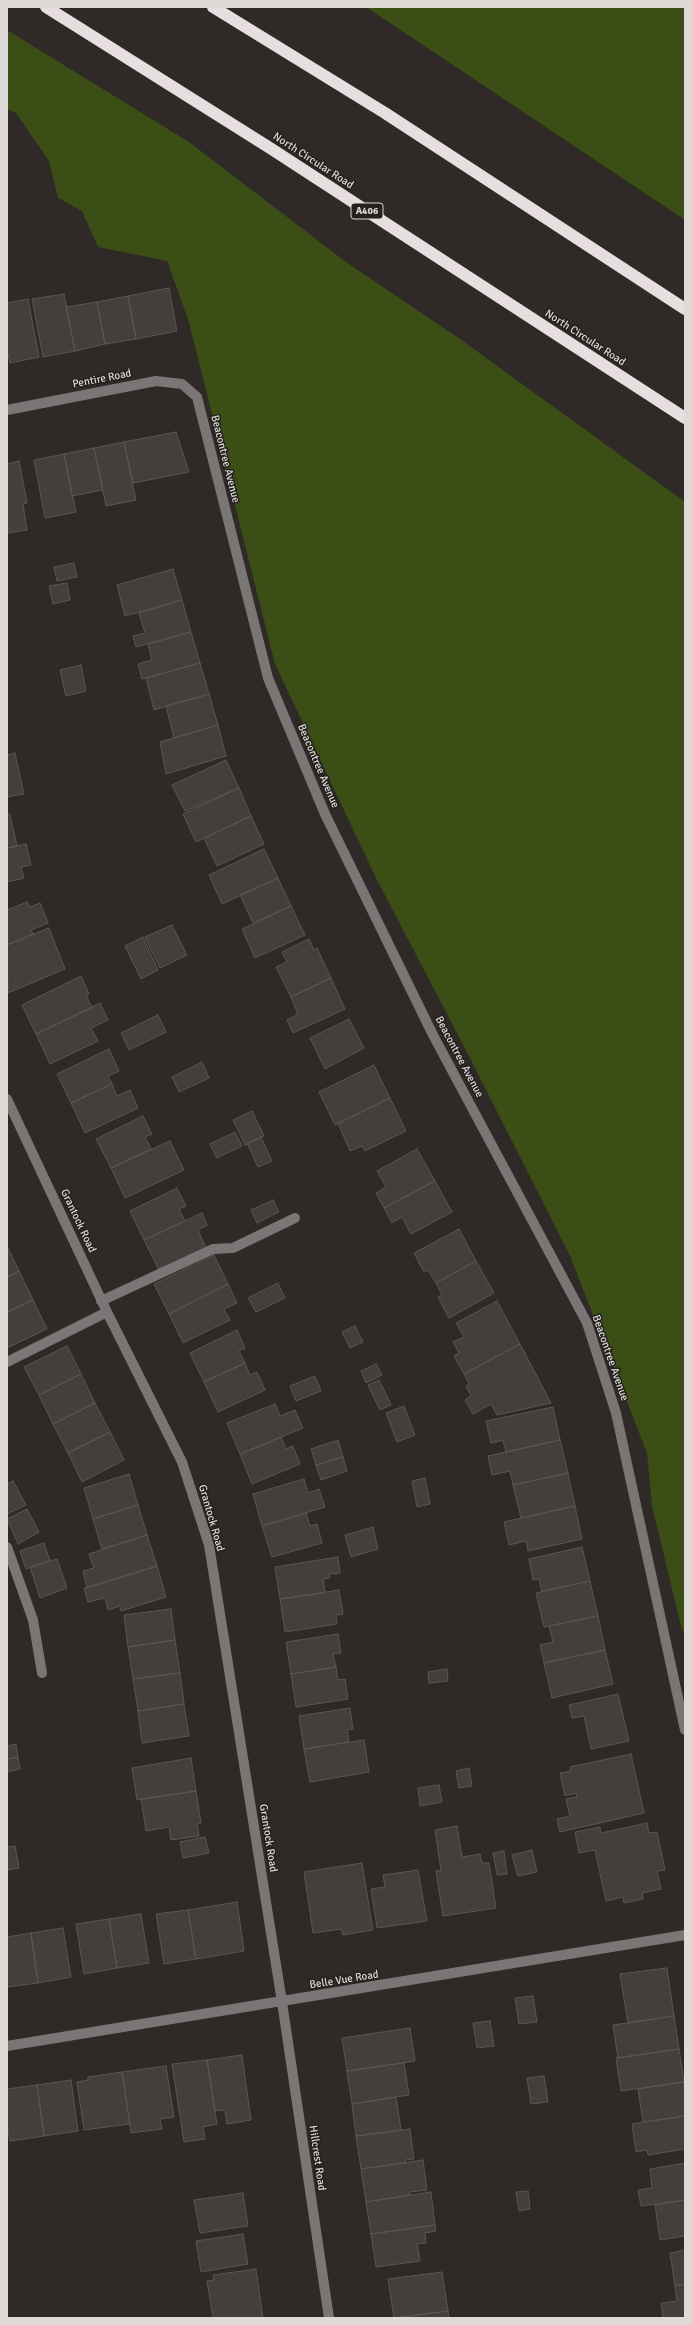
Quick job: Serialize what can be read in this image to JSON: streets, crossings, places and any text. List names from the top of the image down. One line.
{"streets":{"highway":["North Circular Road","A406"],"street":["Pentire Road","Beacontree Avenue","Grantock Road","Belle Vue Road","Hillcrest Road"]},"crossings":[["Pentire Road","Beacontree Avenue"],["Grantock Road","Belle Vue Road"],["Grantock Road","Hillcrest Road"],["Belle Vue Road","Hillcrest Road"]]}
